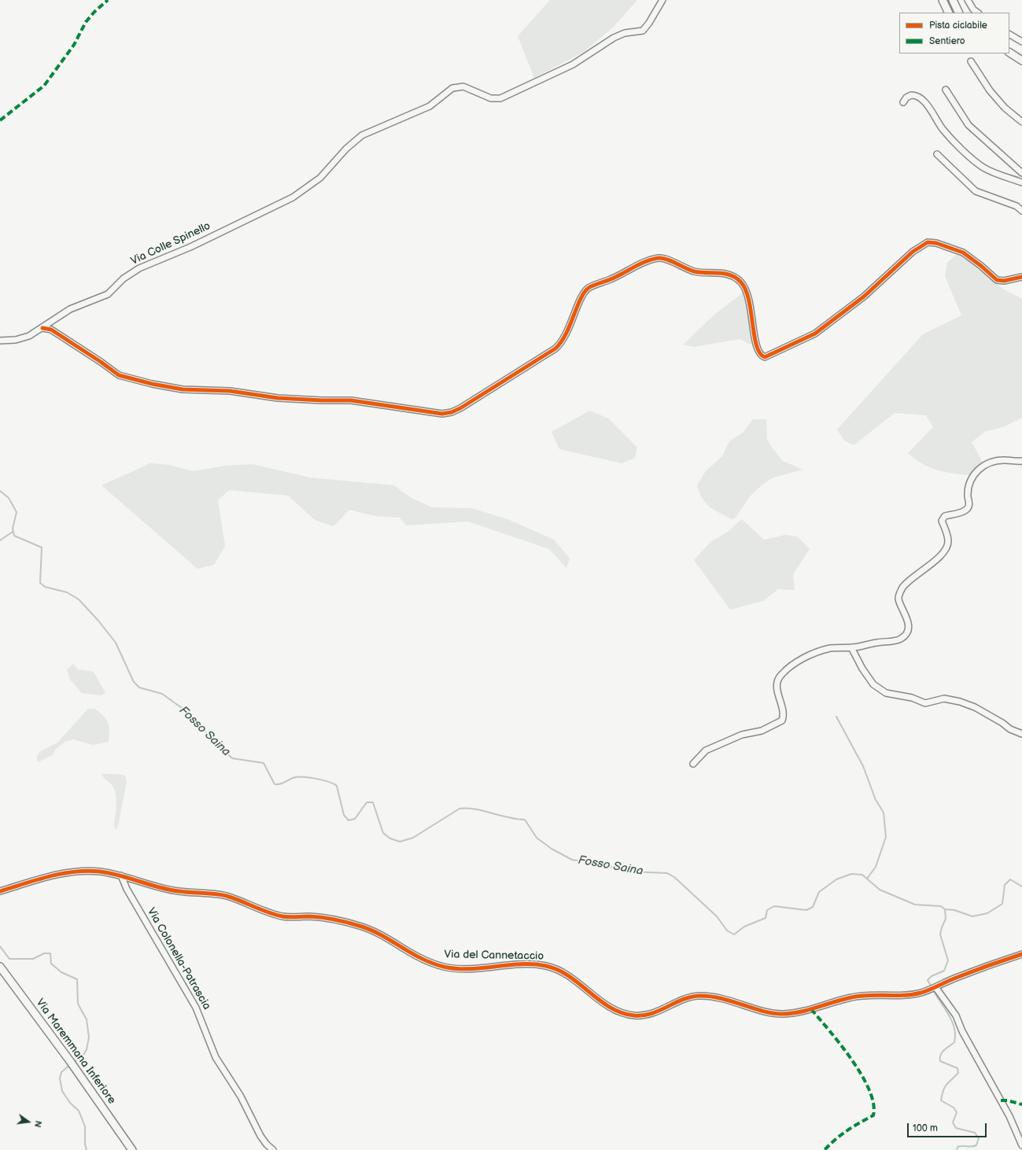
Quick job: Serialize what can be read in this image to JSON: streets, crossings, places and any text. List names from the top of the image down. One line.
{"streets":{"main road":["Via Maremmana Inferiore"],"street":["Via Colle Spinello","Via del Cannetaccio","Via Colonella-Patrascia"]},"crossings":[["Via del Cannetaccio","Via Colonella-Patrascia"]],"water":["Fosso Saina"],"legend":["Pista ciclabile","Sentiero"],"scale_bar":"100 m","north":"right"}
